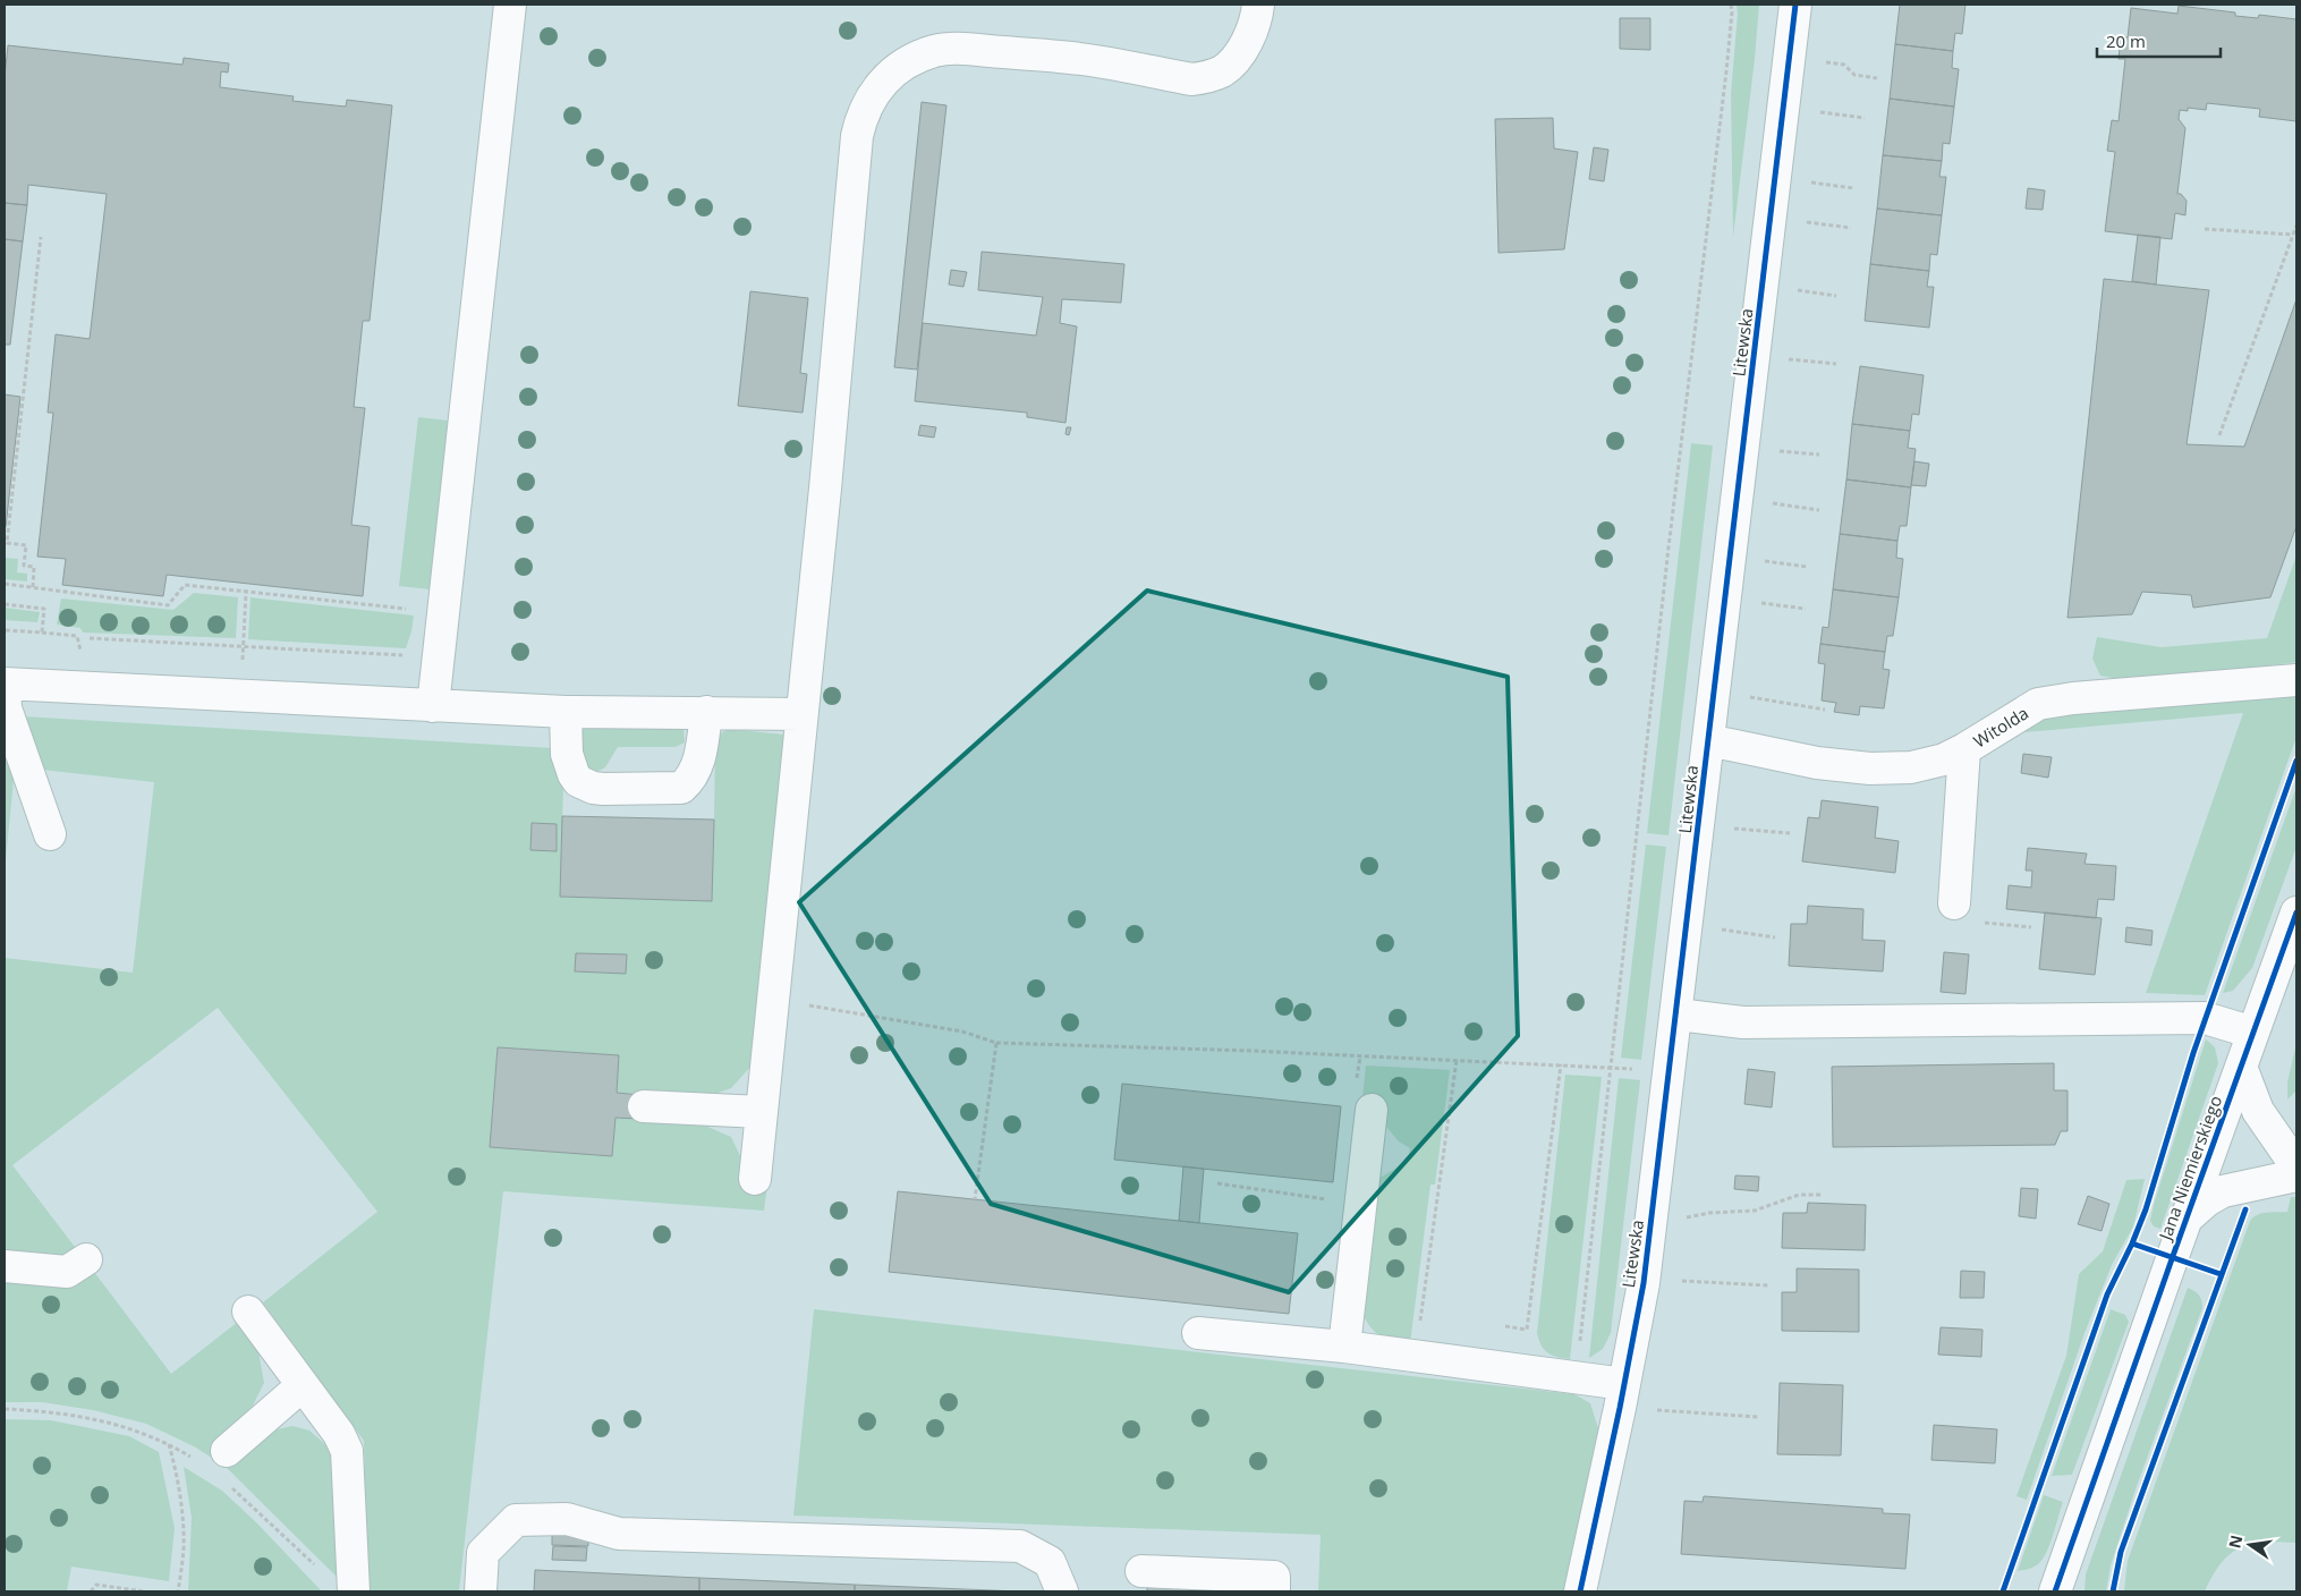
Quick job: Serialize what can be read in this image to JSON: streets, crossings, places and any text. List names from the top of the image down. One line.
{"streets":{"street":["Litewska","Witolda","Jana Niemierskiego"]},"crossings":[["Litewska","Witolda"]],"scale_bar":"20 m","north":"left"}
